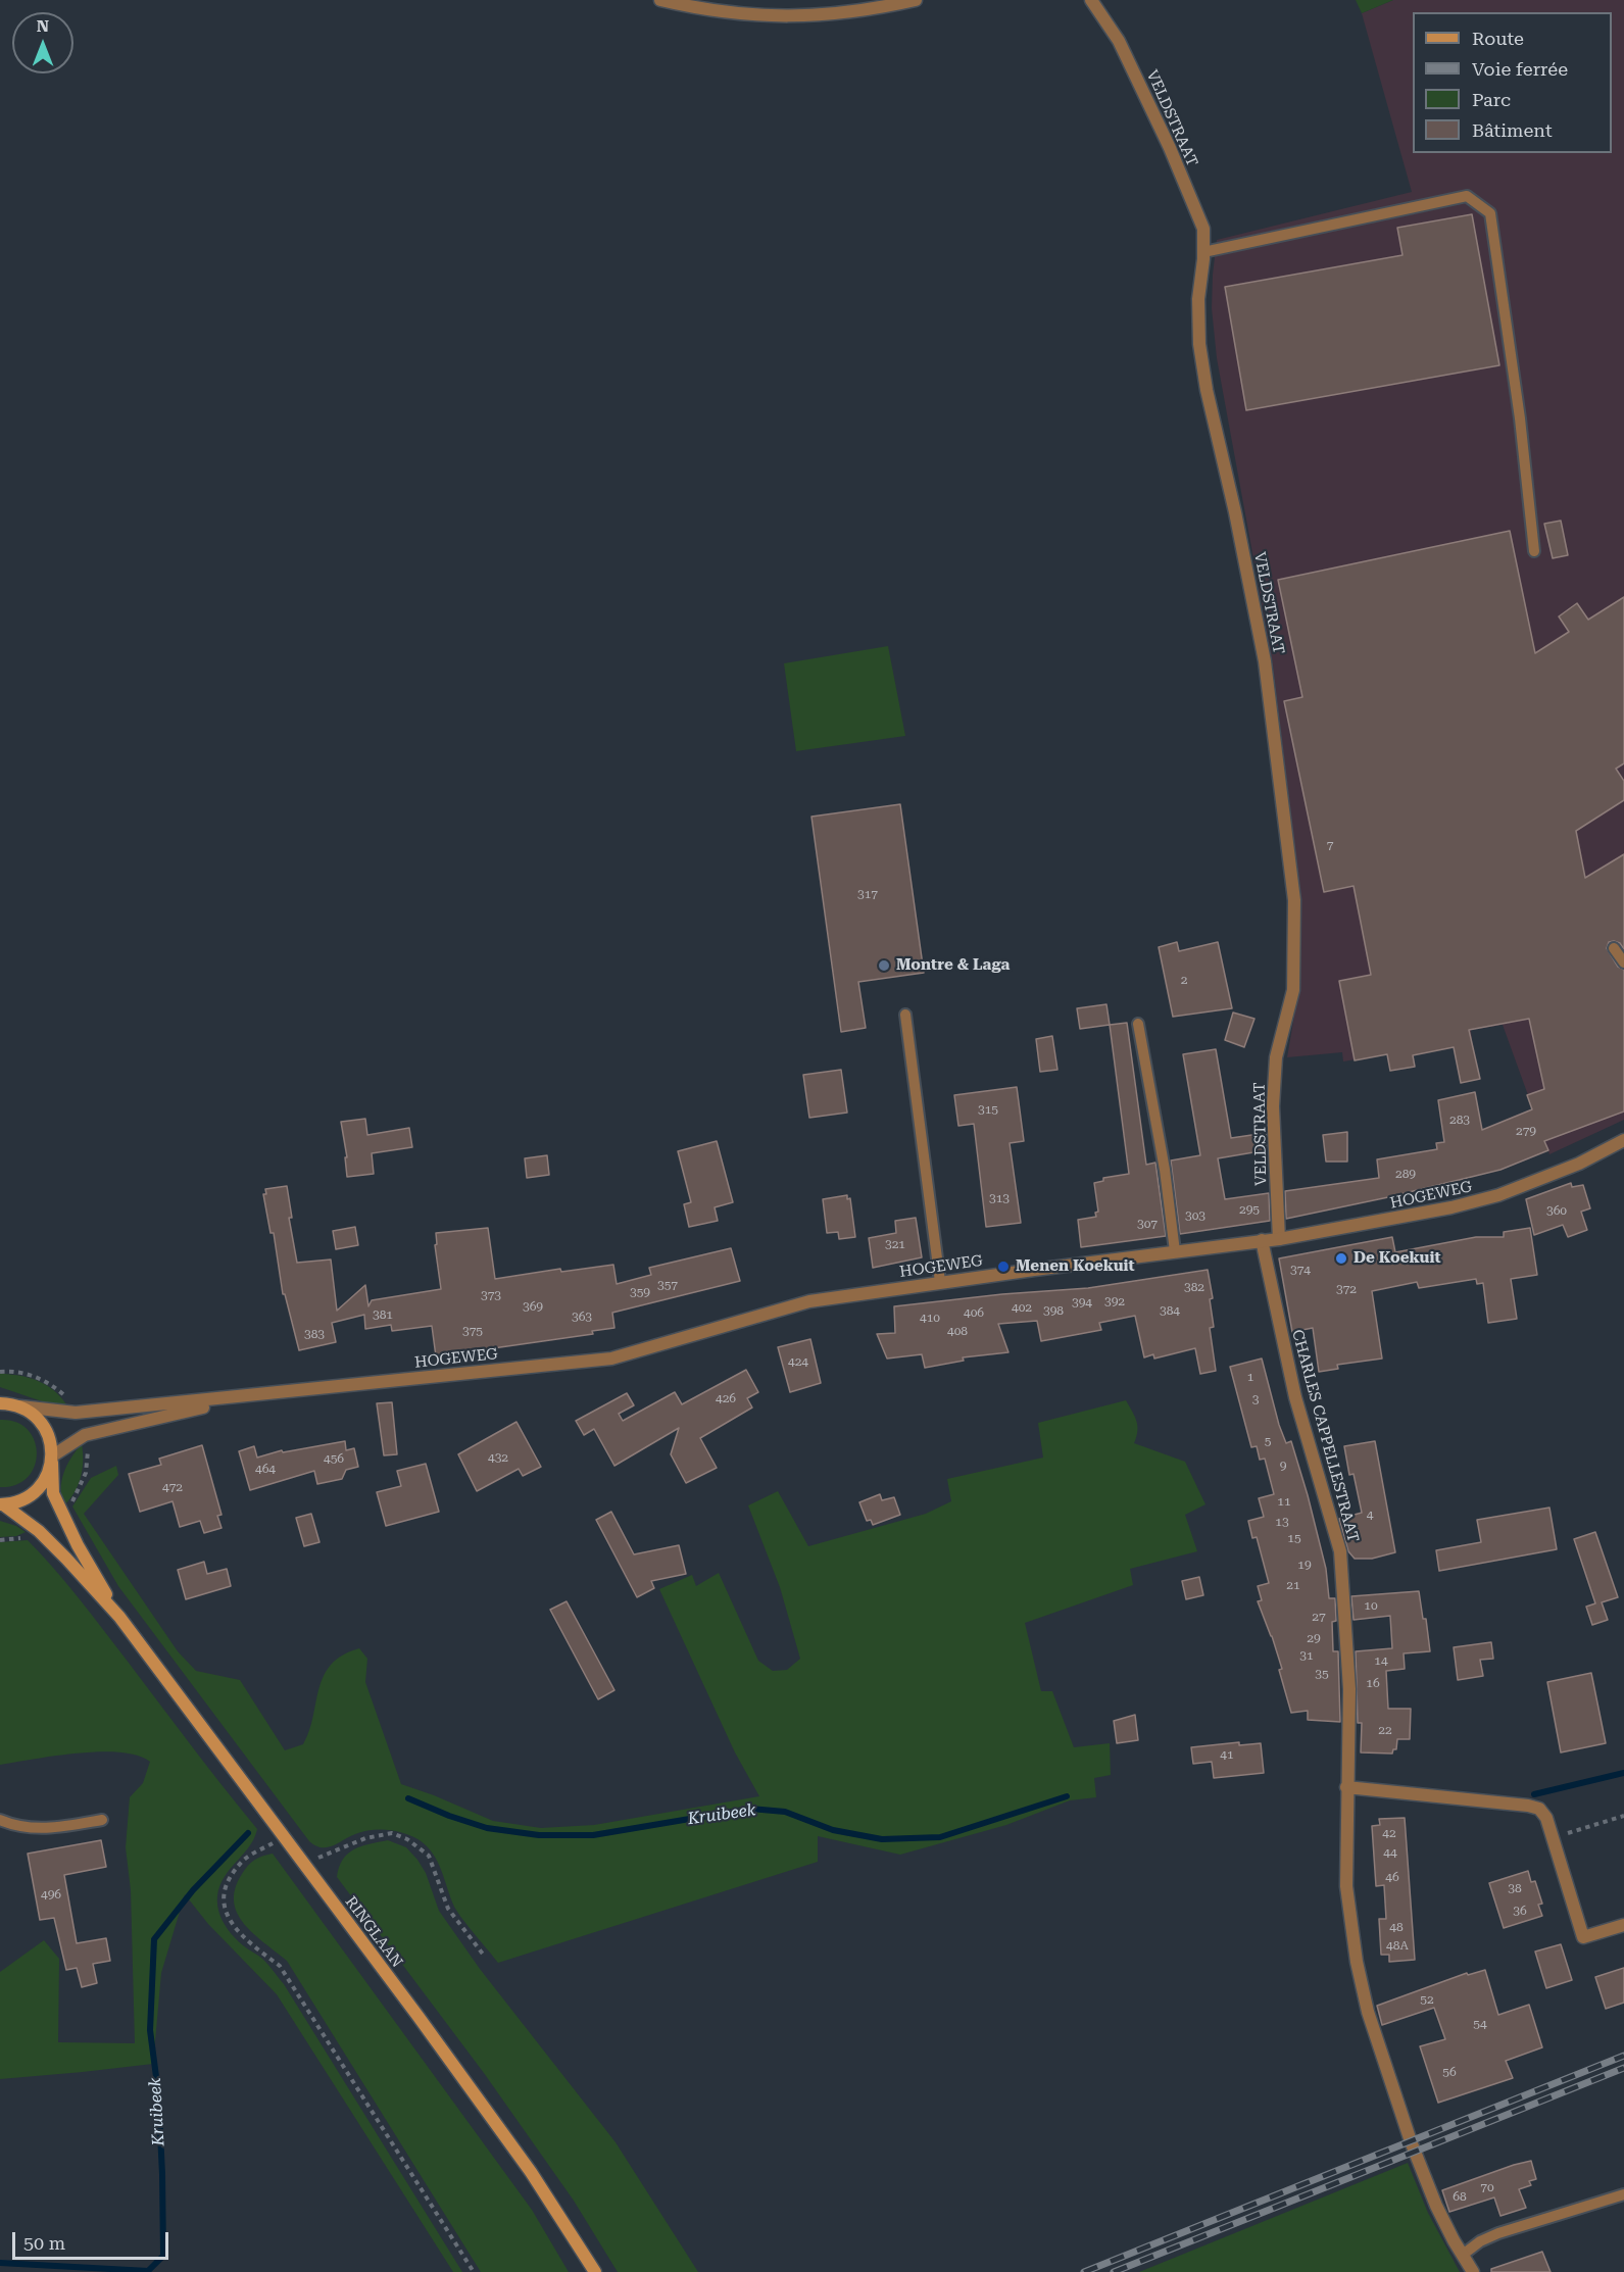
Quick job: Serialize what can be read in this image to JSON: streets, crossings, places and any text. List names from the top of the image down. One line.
{"streets":{"main road":["RINGLAAN"],"street":["VELDSTRAAT","HOGEWEG","CHARLES CAPPELLESTRAAT"]},"crossings":[["VELDSTRAAT","HOGEWEG"],["HOGEWEG","CHARLES CAPPELLESTRAAT"],["HOGEWEG","RINGLAAN"]],"water":["Kruibeek"],"places":["Montre & Laga","De Koekuit","Menen Koekuit"],"house_numbers":["7","317","2","315","283","279","289","313","295","360","303","307","321","374","357","382","372","359","373","392","394","369","402","398","384","406","381","363","410","375","408","383","424","1","426","3","5","432","456","9","464","472","11","4","13","15","19","21","10","27","29","31","14","35","16","22","41","42","44","46","38","496","36","48","48A","52","54","56","70","68"],"legend":["Route","Voie ferrée","Parc","Bâtiment"],"scale_bar":"50 m","north":"top"}
